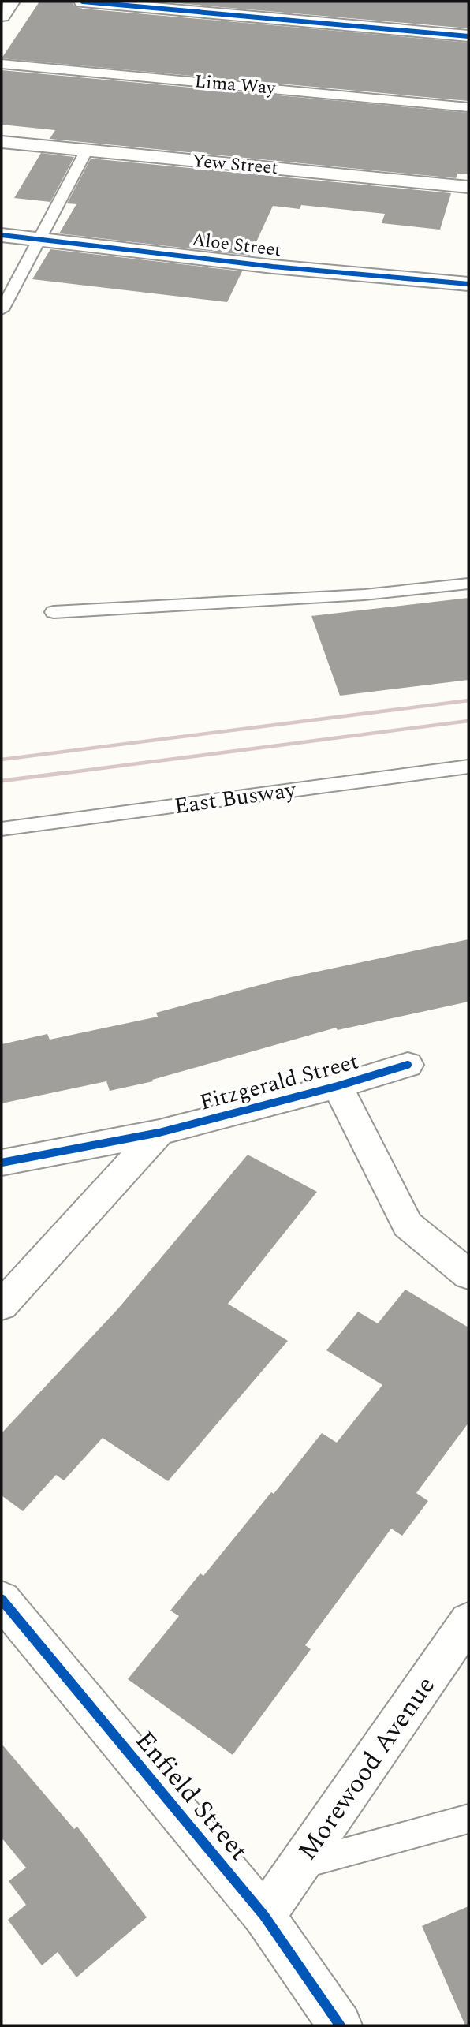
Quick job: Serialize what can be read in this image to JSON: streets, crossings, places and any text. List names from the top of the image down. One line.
{"streets":{"street":["Yew Street","Aloe Street","Fitzgerald Street","Morewood Avenue","Enfield Street"],"lane":["Lima Way","East Busway"]},"crossings":[["Morewood Avenue","Enfield Street"]]}
